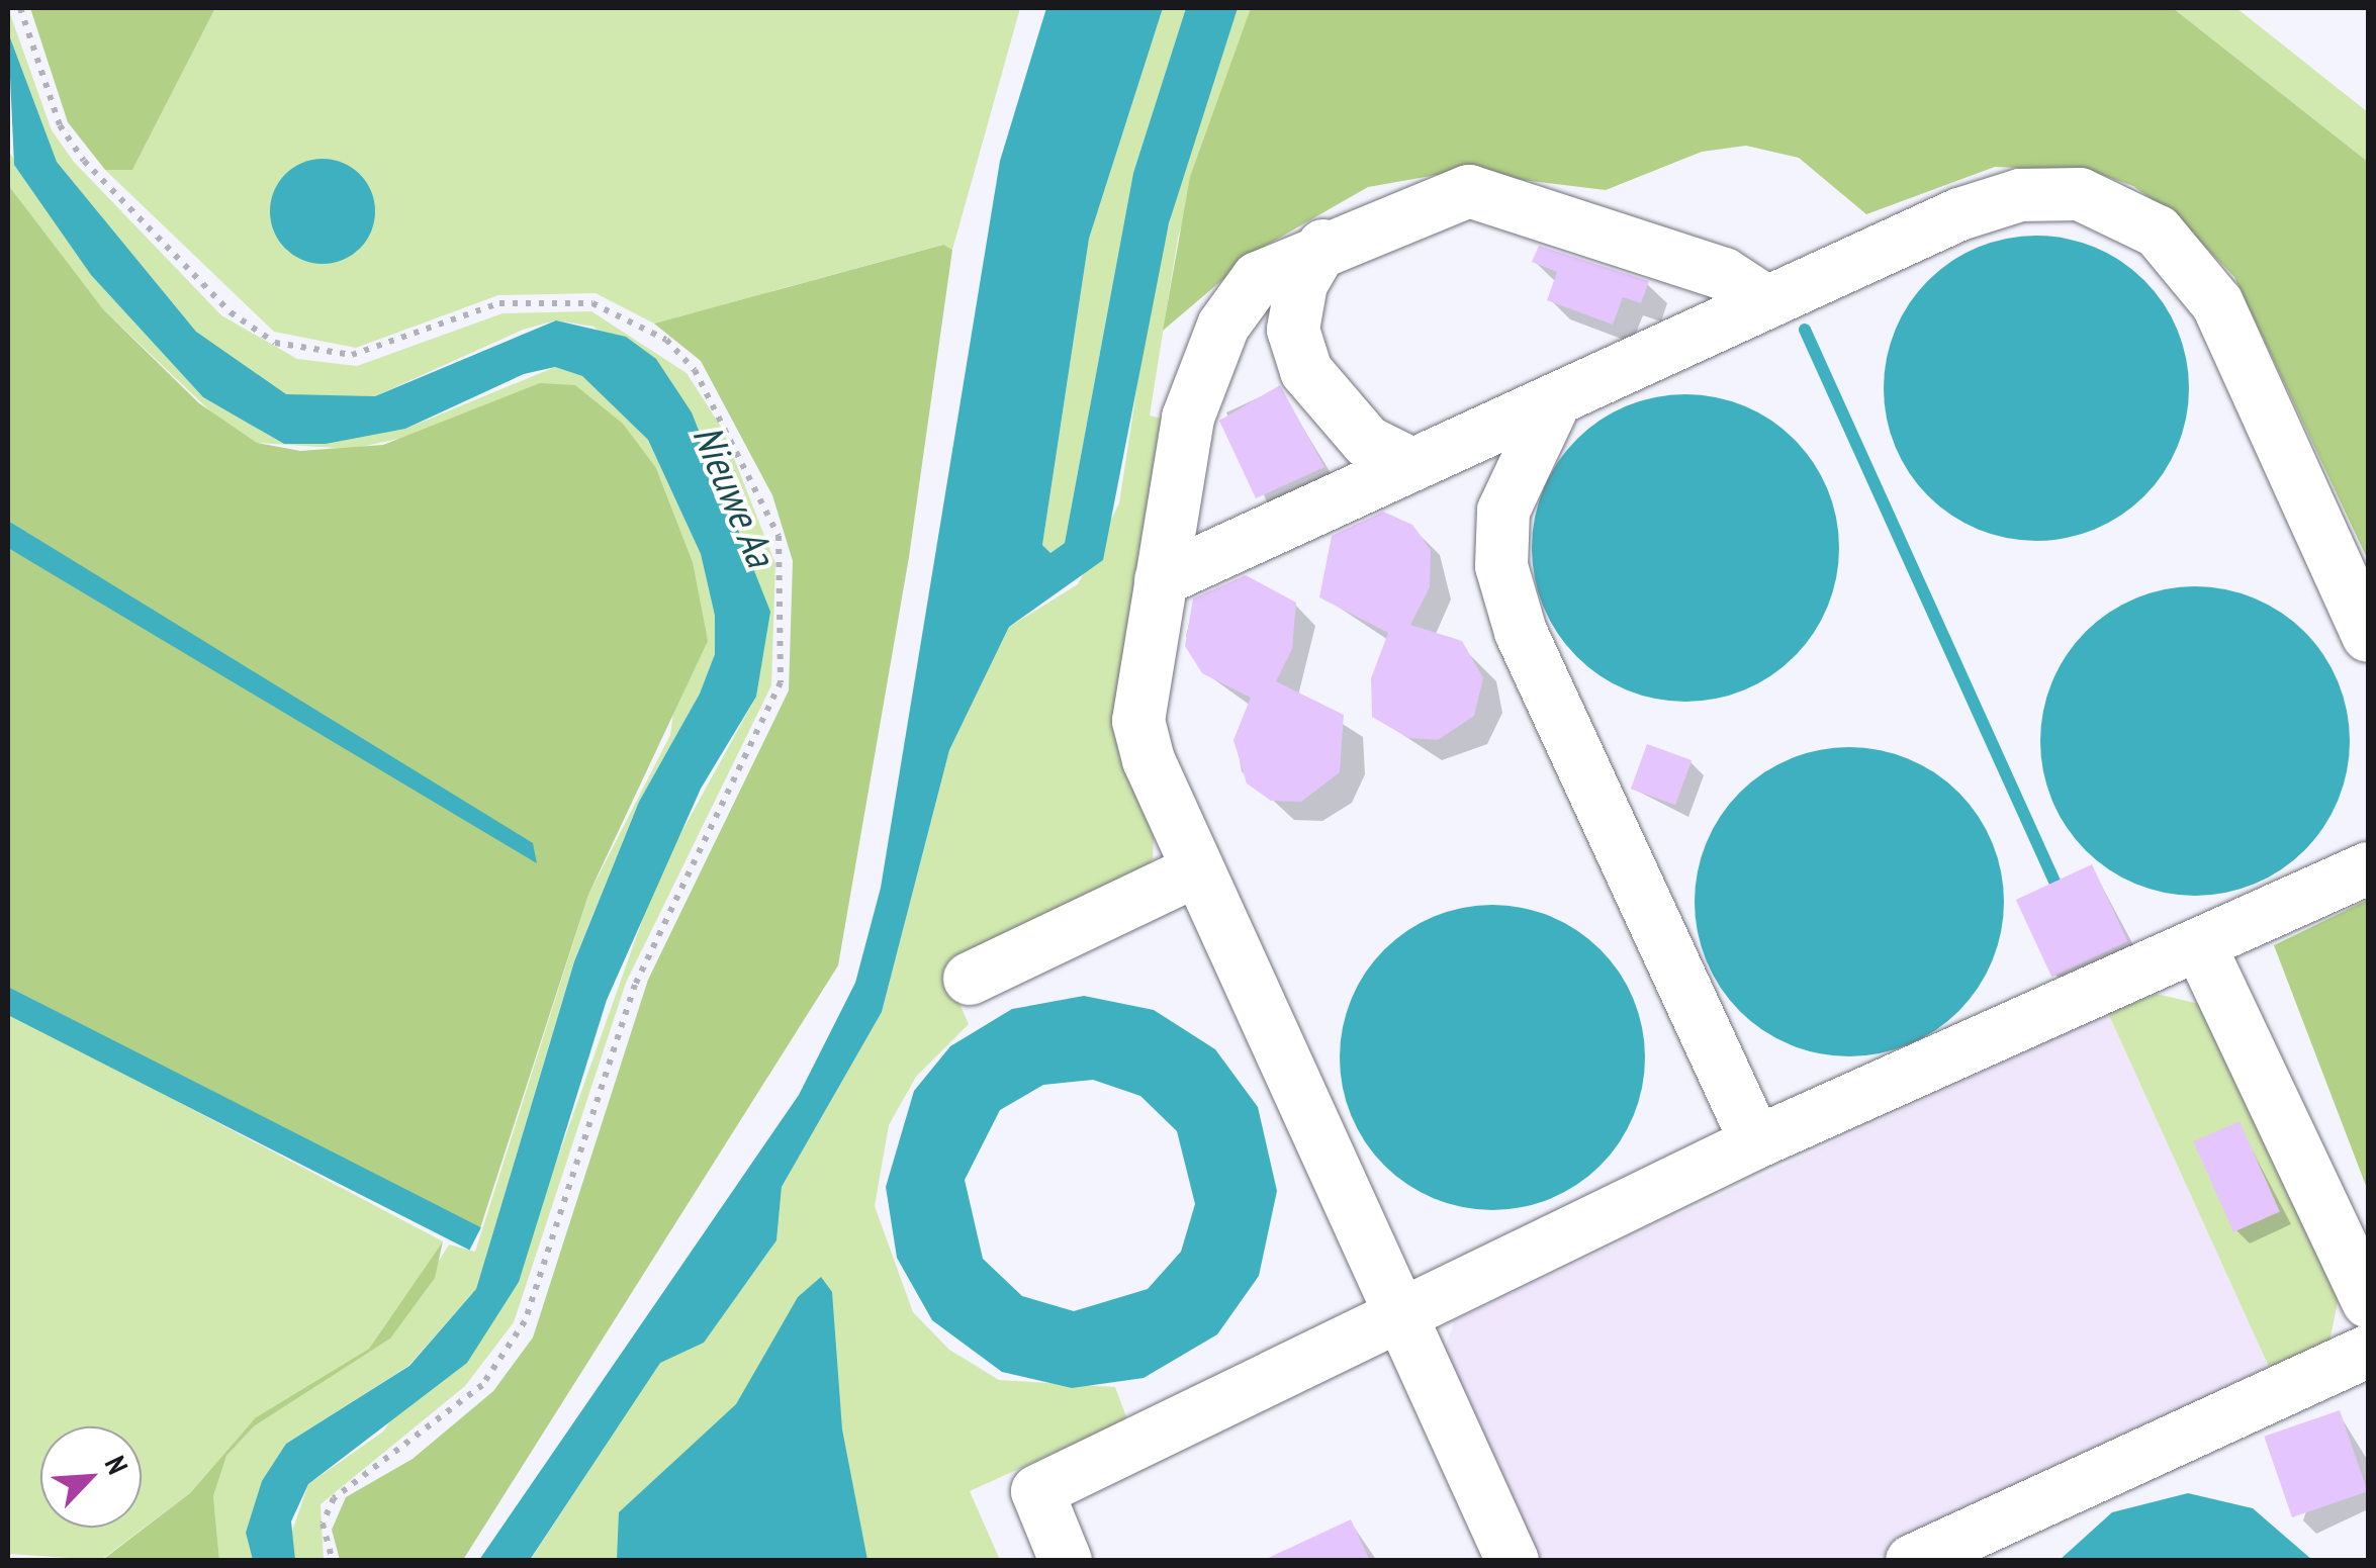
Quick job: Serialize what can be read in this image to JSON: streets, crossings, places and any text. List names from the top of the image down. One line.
{"water":["Nieuwe Aa"],"north":"top right"}
